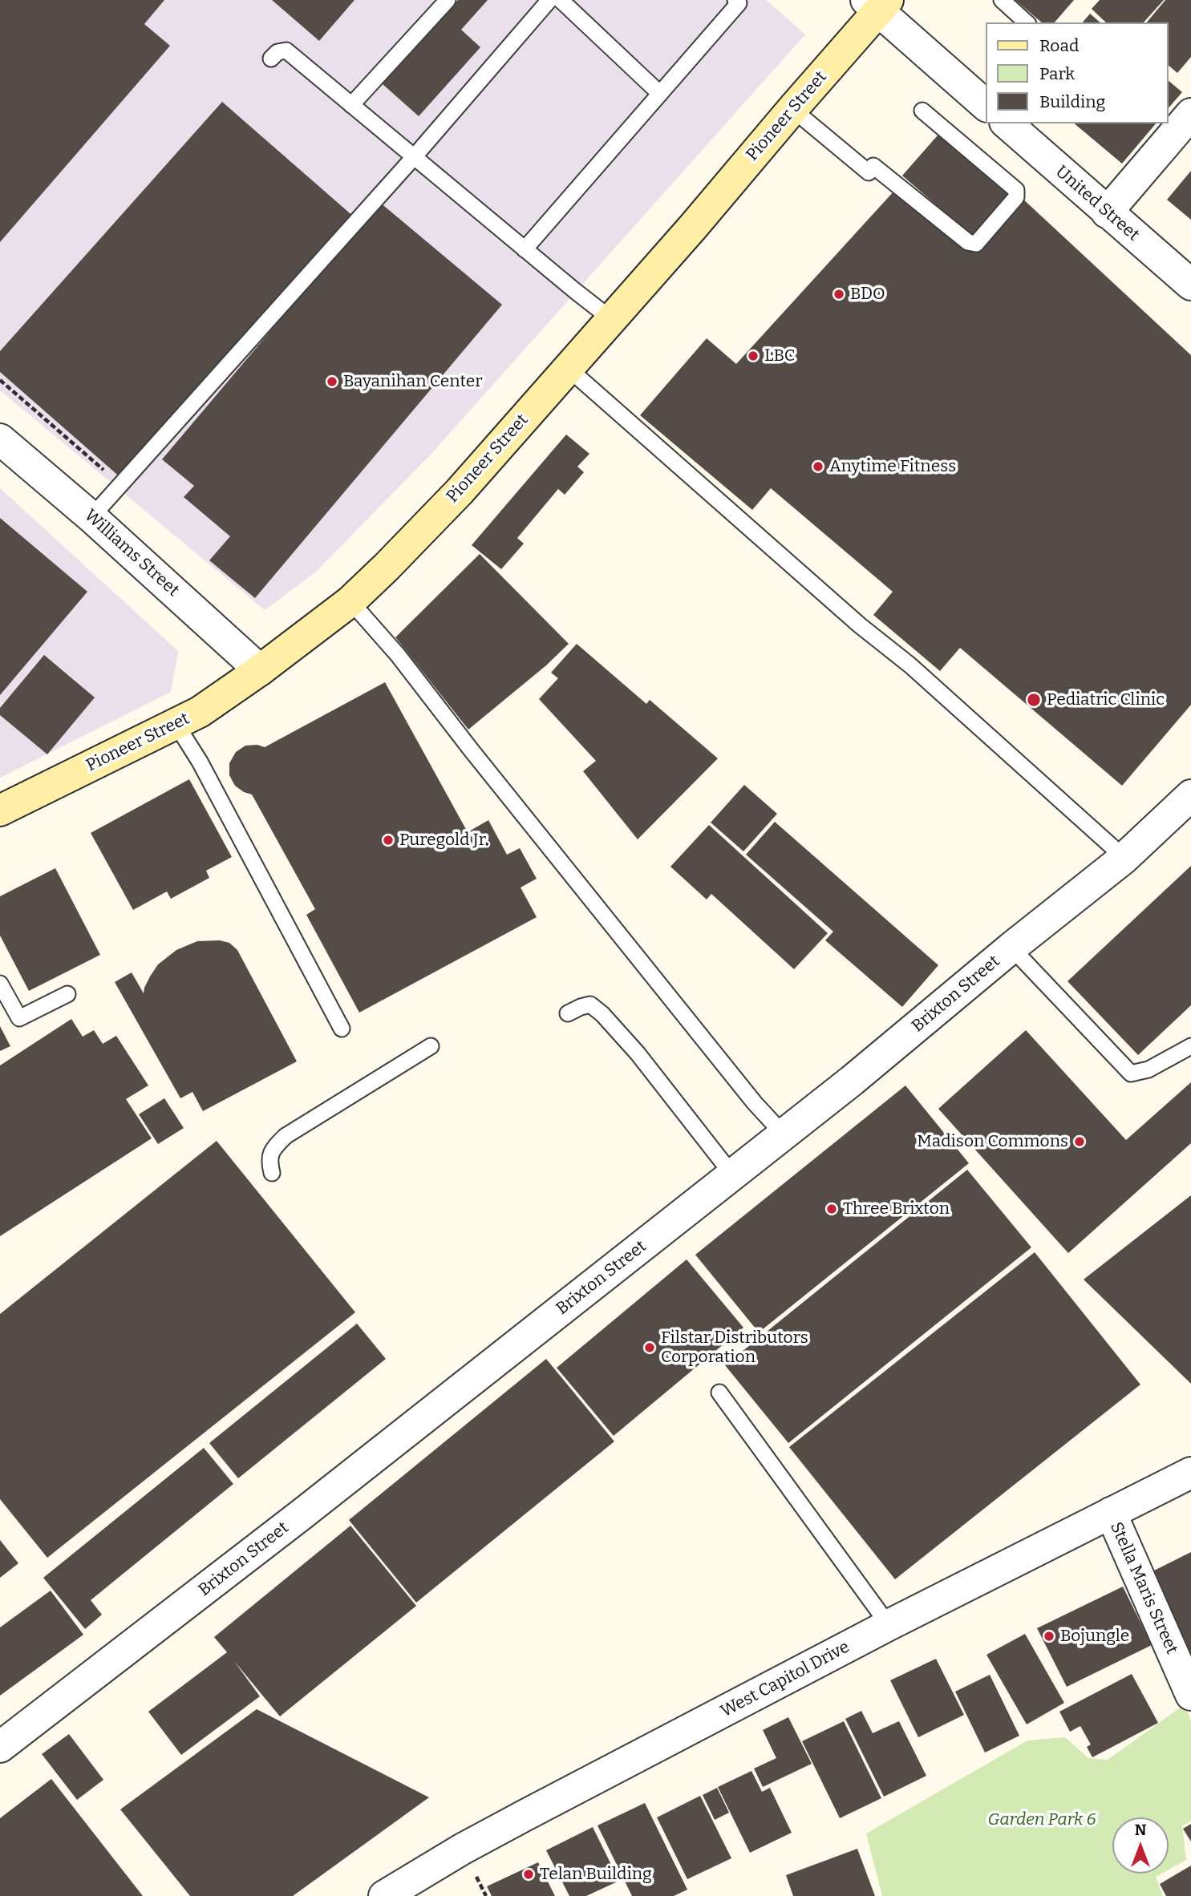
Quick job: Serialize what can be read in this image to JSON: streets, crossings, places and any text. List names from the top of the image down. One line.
{"streets":{"main road":["Pioneer Street"],"street":["United Street","Williams Street","Brixton Street","Stella Maris Street","West Capitol Drive"]},"crossings":[["Pioneer Street","Williams Street"],["Stella Maris Street","West Capitol Drive"]],"parks":["Garden Park 6"],"places":["BDO","LBC","Bayanihan Center","Anytime Fitness","Pediatric Clinic","Puregold Jr.","Madison Commons","Three Brixton","Filstar Distributors Corporation","Bojungle","Telan Building"],"legend":["Road","Park","Building"],"north":"top"}
